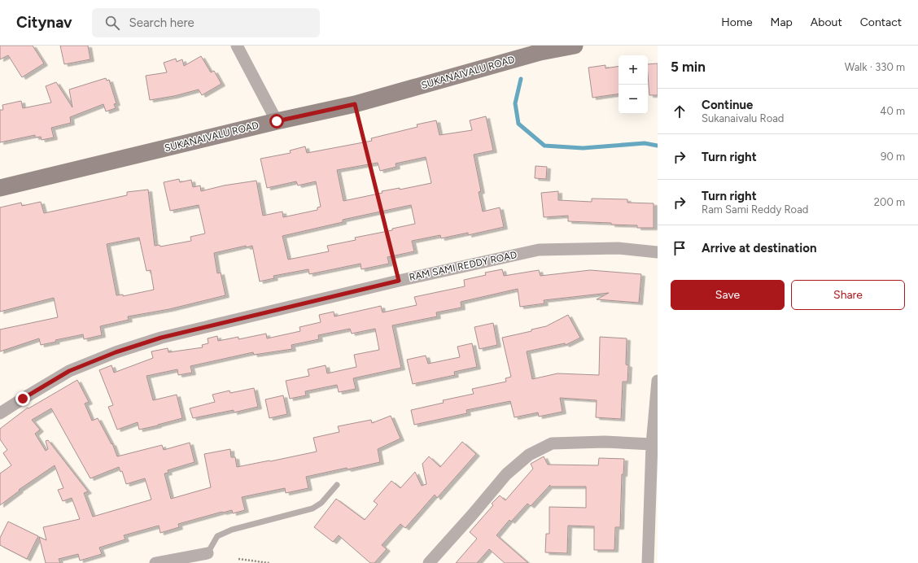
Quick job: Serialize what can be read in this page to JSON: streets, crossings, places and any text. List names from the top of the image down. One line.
{"streets":{"main road":["SUKANAIVALU ROAD"],"street":["RAM SAMI REDDY ROAD"]},"page":{"header":"Citynav","search":"Search here","nav":["Home","Map","About","Contact"],"heading":["5 min","Walk · 330 m"],"map_buttons":["+","−"],"list":[["Continue","Sukanaivalu Road","40 m"],["Turn right","90 m"],["Turn right","Ram Sami Reddy Road","200 m"],"Arrive at destination"],"buttons":["Save","Share"]}}
